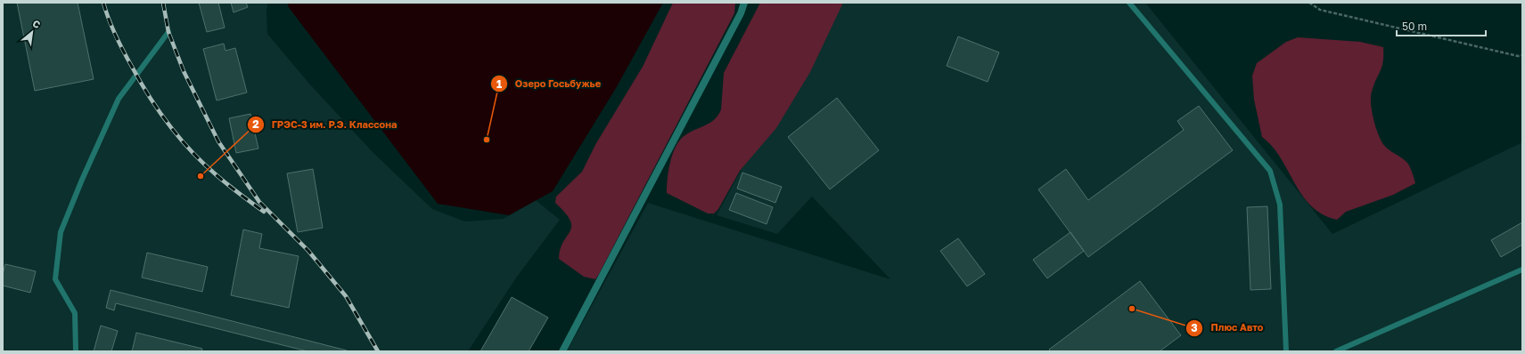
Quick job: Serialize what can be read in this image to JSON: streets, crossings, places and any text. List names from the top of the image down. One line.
{"places":["Озеро Госьбужье","ГРЭС-3 им. Р.Э. Классона","Плюс Авто"],"scale_bar":"50 m","north":"top right"}
